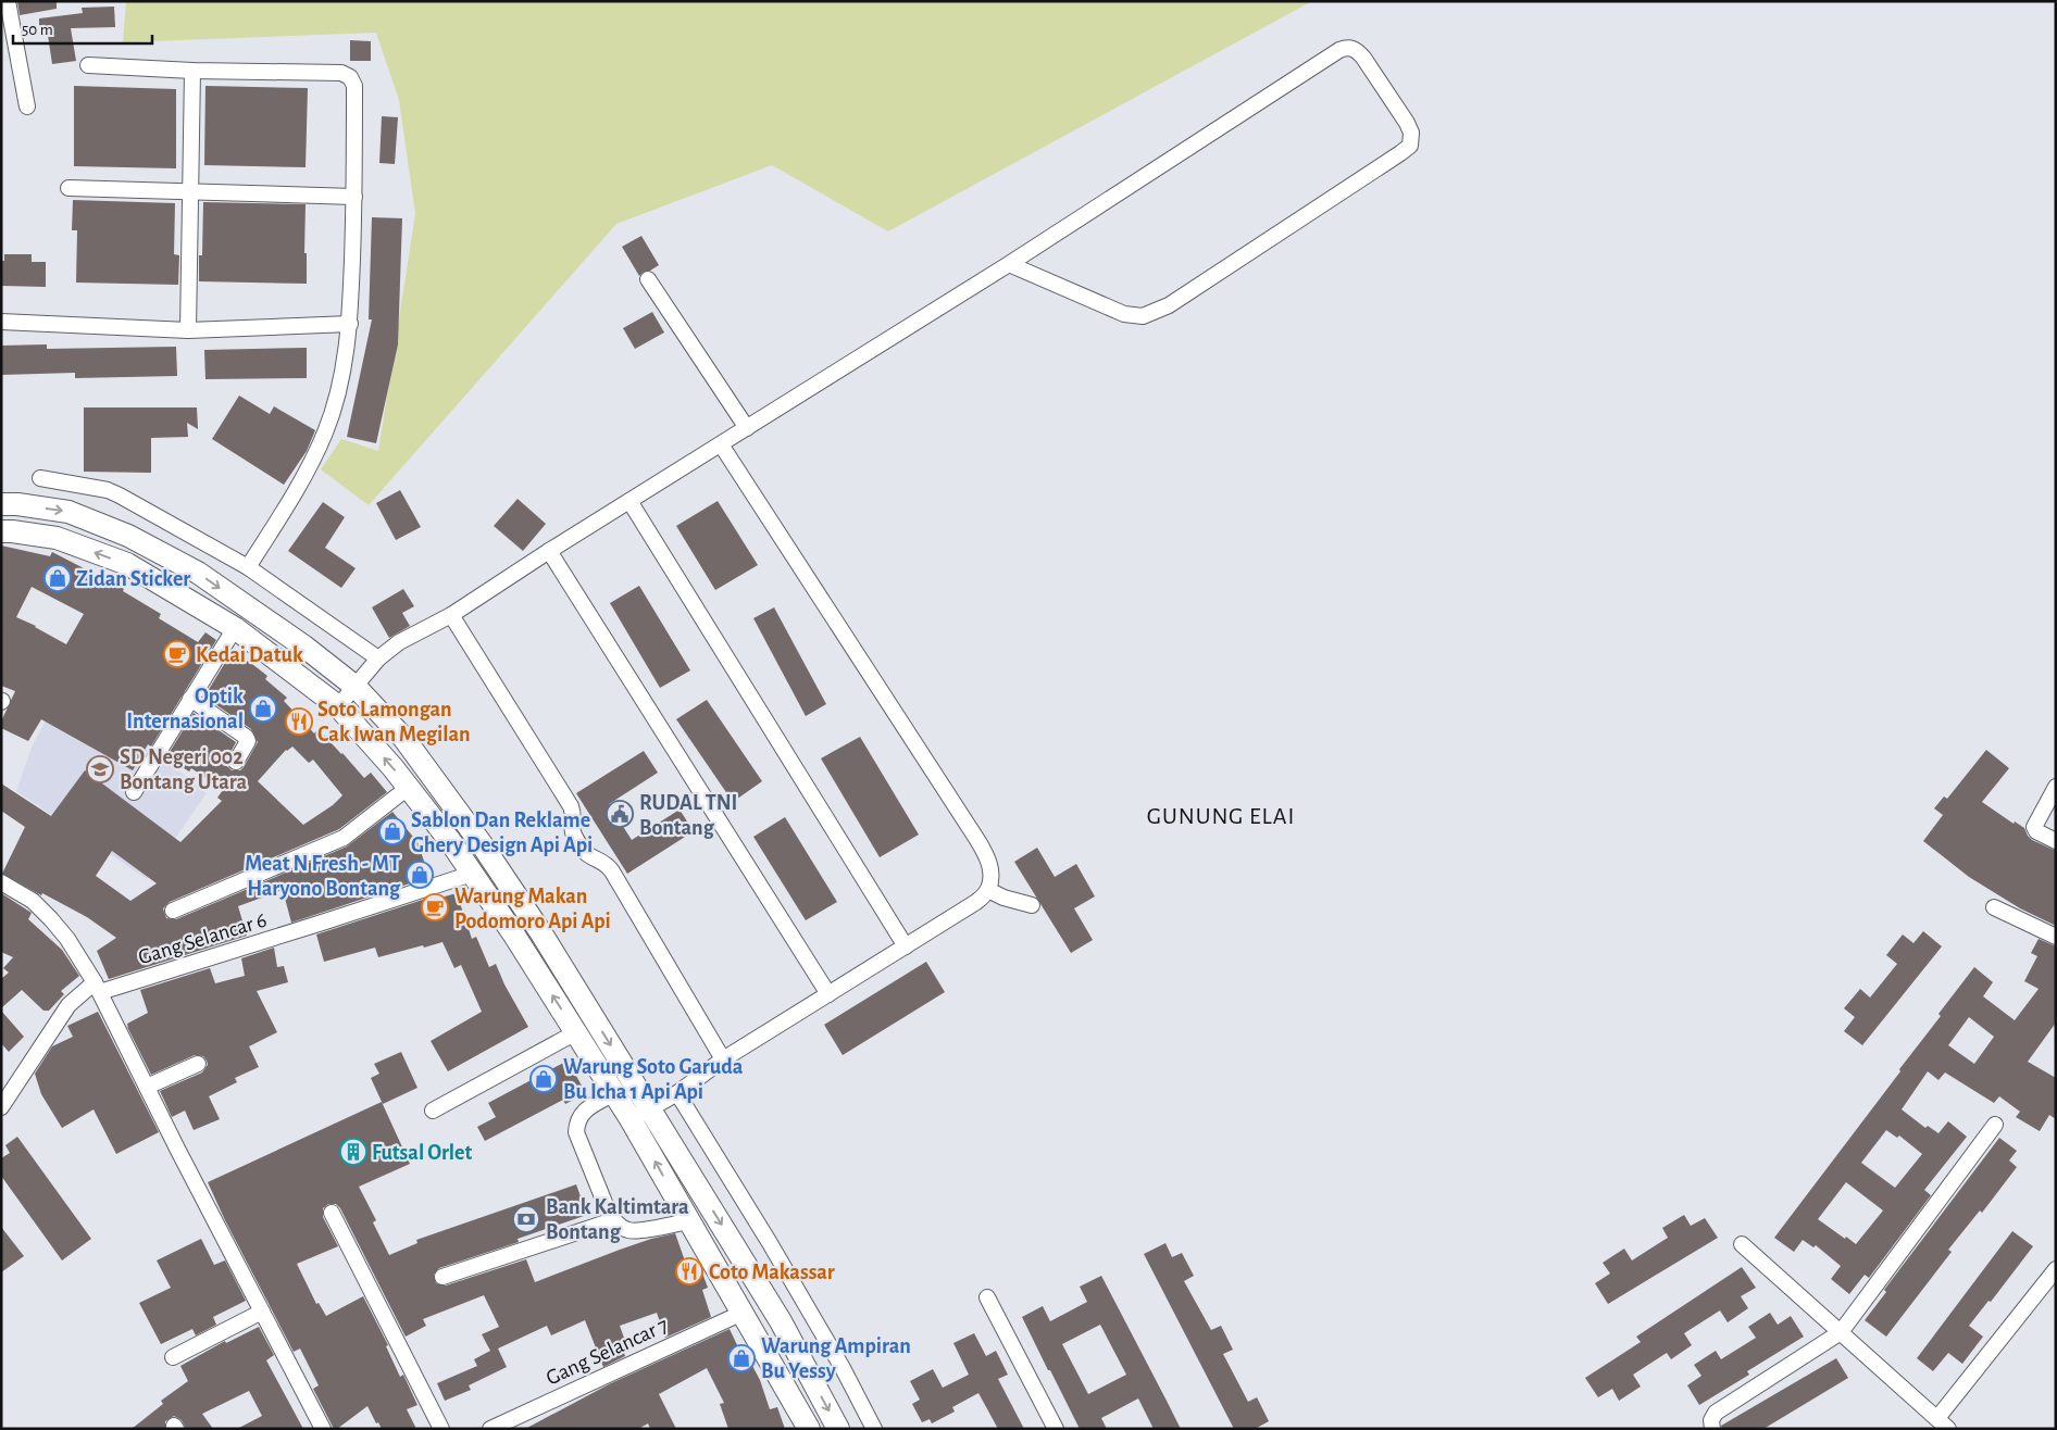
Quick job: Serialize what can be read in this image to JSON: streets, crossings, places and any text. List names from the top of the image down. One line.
{"streets":{"street":["Gang Selancar 6","Gang Selancar 7"]},"districts":["GUNUNG ELAI"],"places":{"shop":["Zidan Sticker","Optik Internasional","Sablon Dan Reklame Ghery Design Api Api","Meat N Fresh - MT Haryono Bontang","Warung Soto Garuda Bu Icha 1 Api Api","Warung Ampiran Bu Yessy"],"cafe":["Kedai Datuk","Warung Makan Podomoro Api Api"],"restaurant":["Soto Lamongan Cak Iwan Megilan","Coto Makassar"],"school or university":["SD Negeri 002 Bontang Utara"],"public building":["RUDAL TNI Bontang"],"building":["Futsal Orlet"],"bank":["Bank Kaltimtara Bontang"]},"scale_bar":"50 m"}
